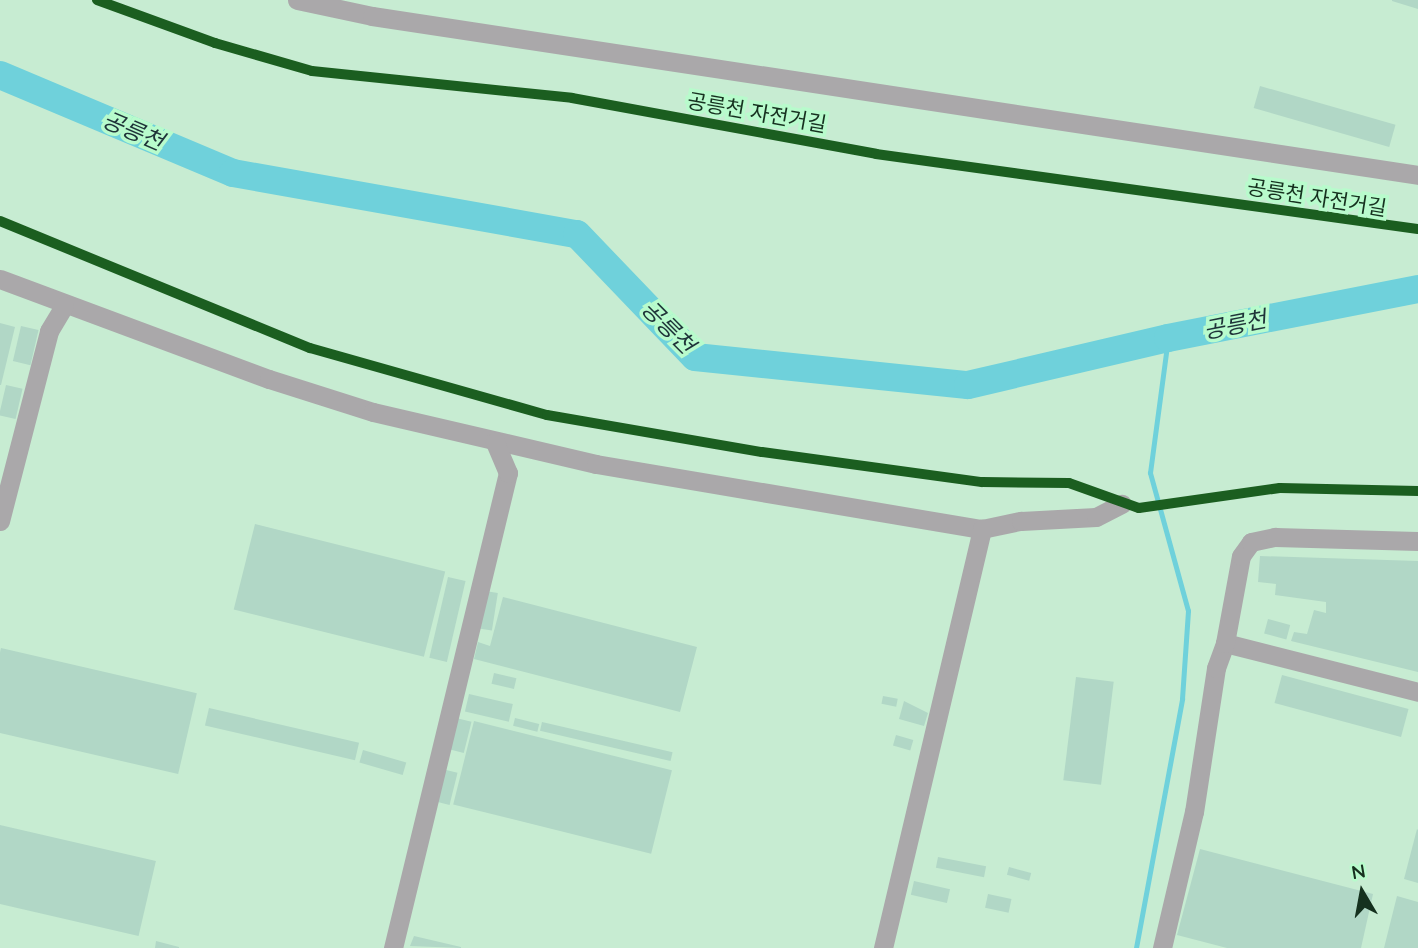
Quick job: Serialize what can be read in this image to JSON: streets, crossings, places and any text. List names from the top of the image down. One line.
{"streets":{"cycle path":["공릉천 자전거길"]},"water":["공릉천"],"north":"top"}
